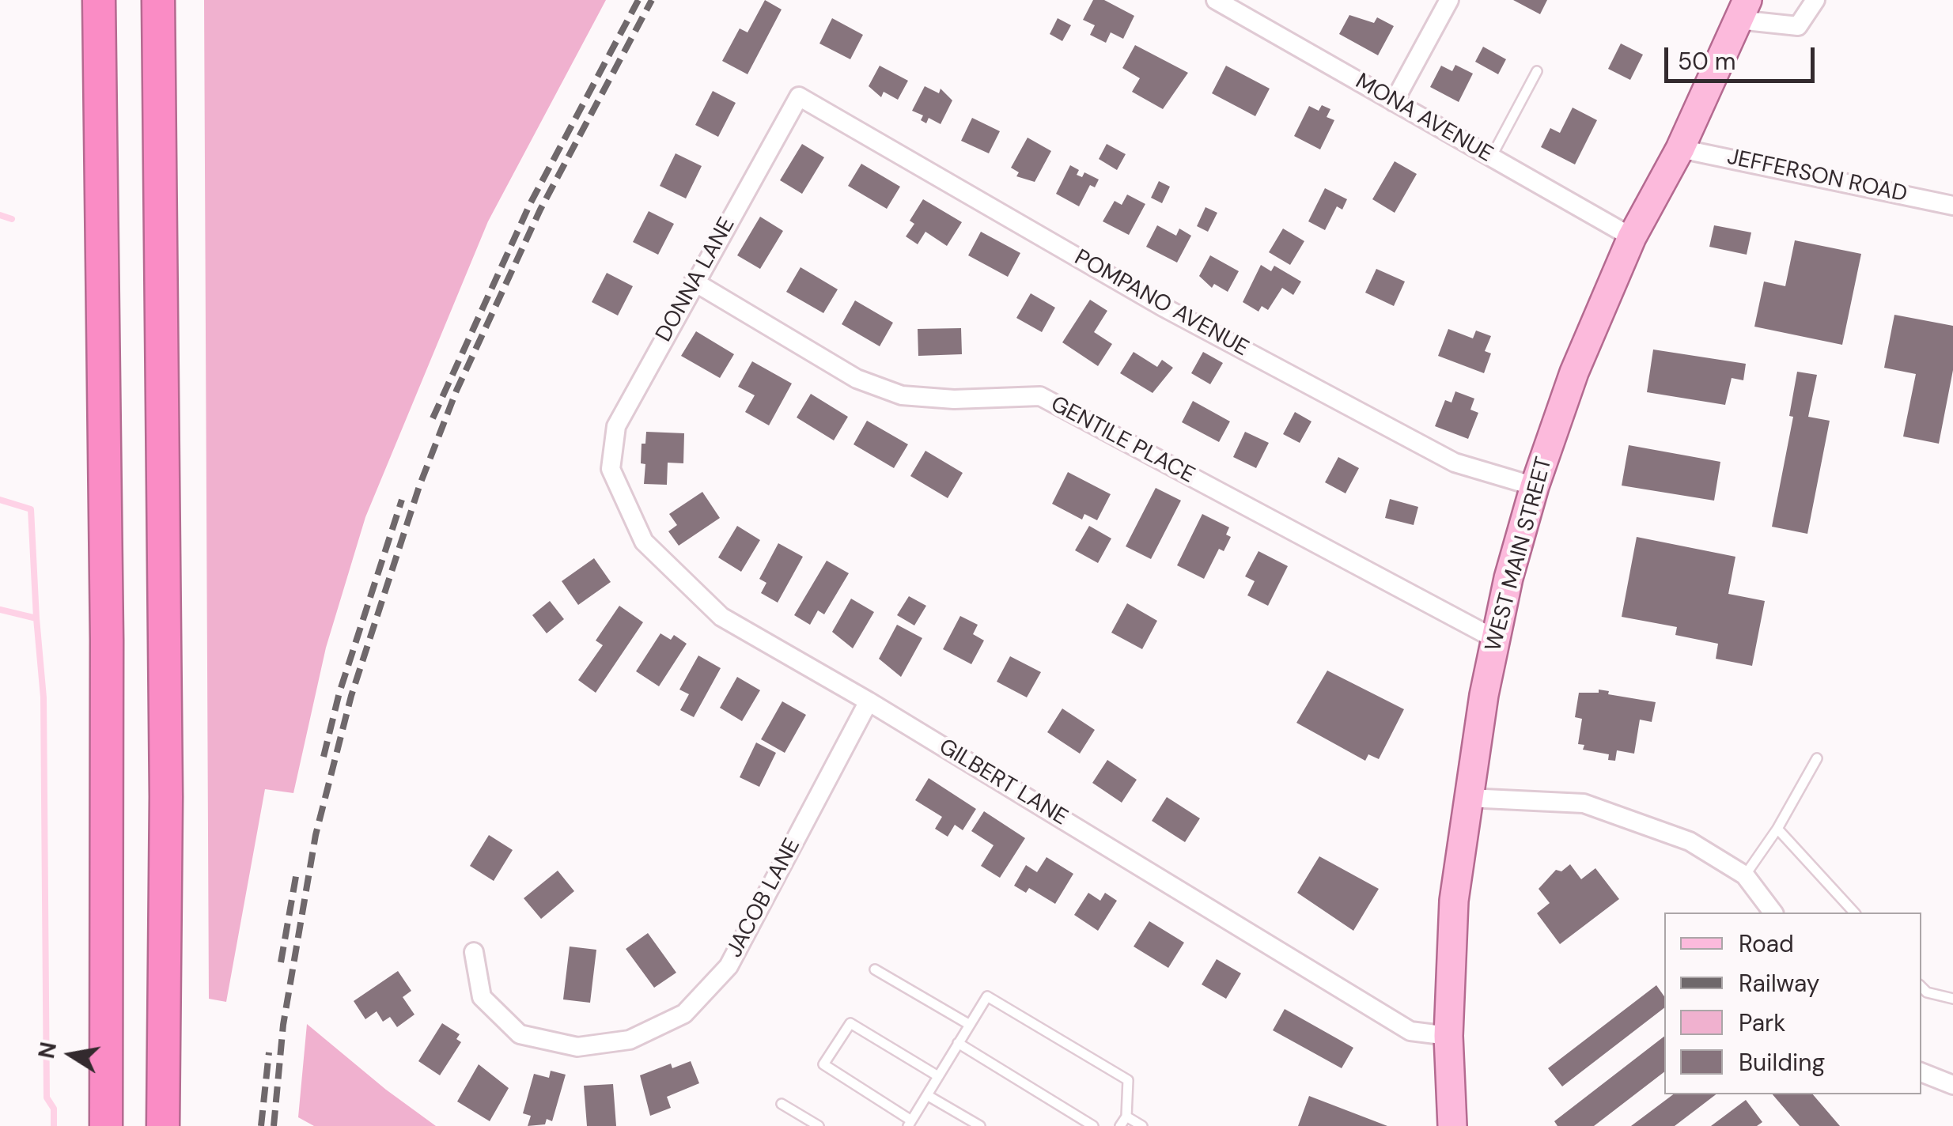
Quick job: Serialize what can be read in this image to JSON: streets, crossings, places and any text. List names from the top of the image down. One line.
{"streets":{"main road":["WEST MAIN STREET"],"street":["MONA AVENUE","JEFFERSON ROAD","DONNA LANE","POMPANO AVENUE","GENTILE PLACE","GILBERT LANE","JACOB LANE"]},"crossings":[["MONA AVENUE","WEST MAIN STREET"],["JEFFERSON ROAD","WEST MAIN STREET"],["DONNA LANE","POMPANO AVENUE"],["DONNA LANE","GENTILE PLACE"],["DONNA LANE","GILBERT LANE"],["POMPANO AVENUE","WEST MAIN STREET"],["GENTILE PLACE","WEST MAIN STREET"],["WEST MAIN STREET","GILBERT LANE"],["GILBERT LANE","JACOB LANE"]],"legend":["Road","Railway","Park","Building"],"scale_bar":"50 m","north":"left"}
